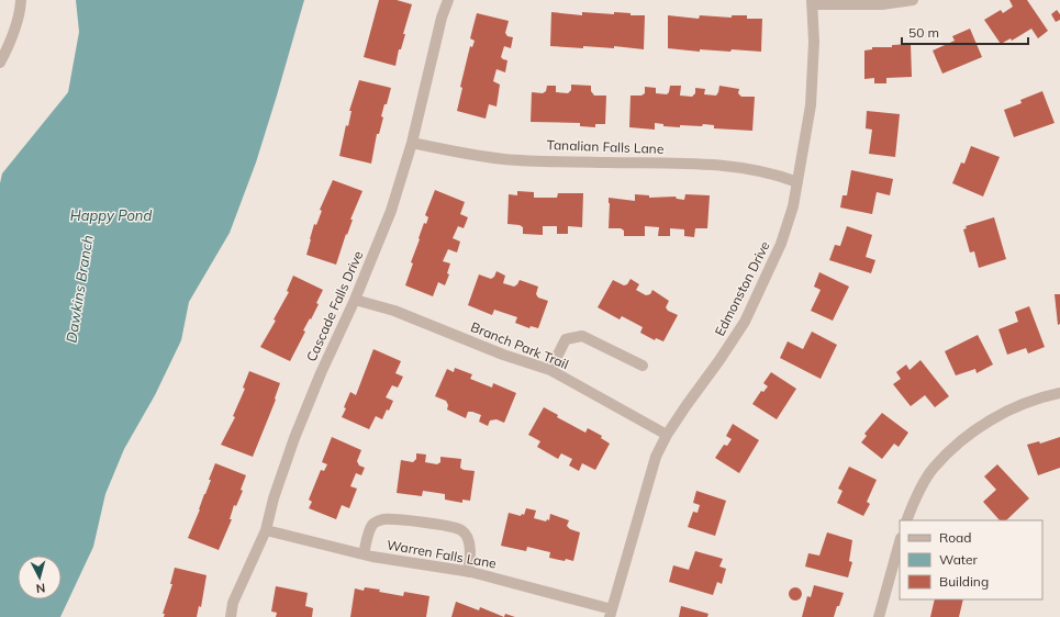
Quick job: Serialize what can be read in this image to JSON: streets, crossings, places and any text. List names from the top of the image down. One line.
{"streets":{"street":["Tanalian Falls Lane","Edmonston Drive","Cascade Falls Drive","Branch Park Trail","Warren Falls Lane"]},"crossings":[["Tanalian Falls Lane","Edmonston Drive"],["Tanalian Falls Lane","Cascade Falls Drive"],["Edmonston Drive","Branch Park Trail"],["Edmonston Drive","Warren Falls Lane"],["Cascade Falls Drive","Branch Park Trail"],["Cascade Falls Drive","Warren Falls Lane"]],"water":["Happy Pond","Dawkins Branch"],"legend":["Road","Water","Building"],"scale_bar":"50 m","north":"bottom"}
